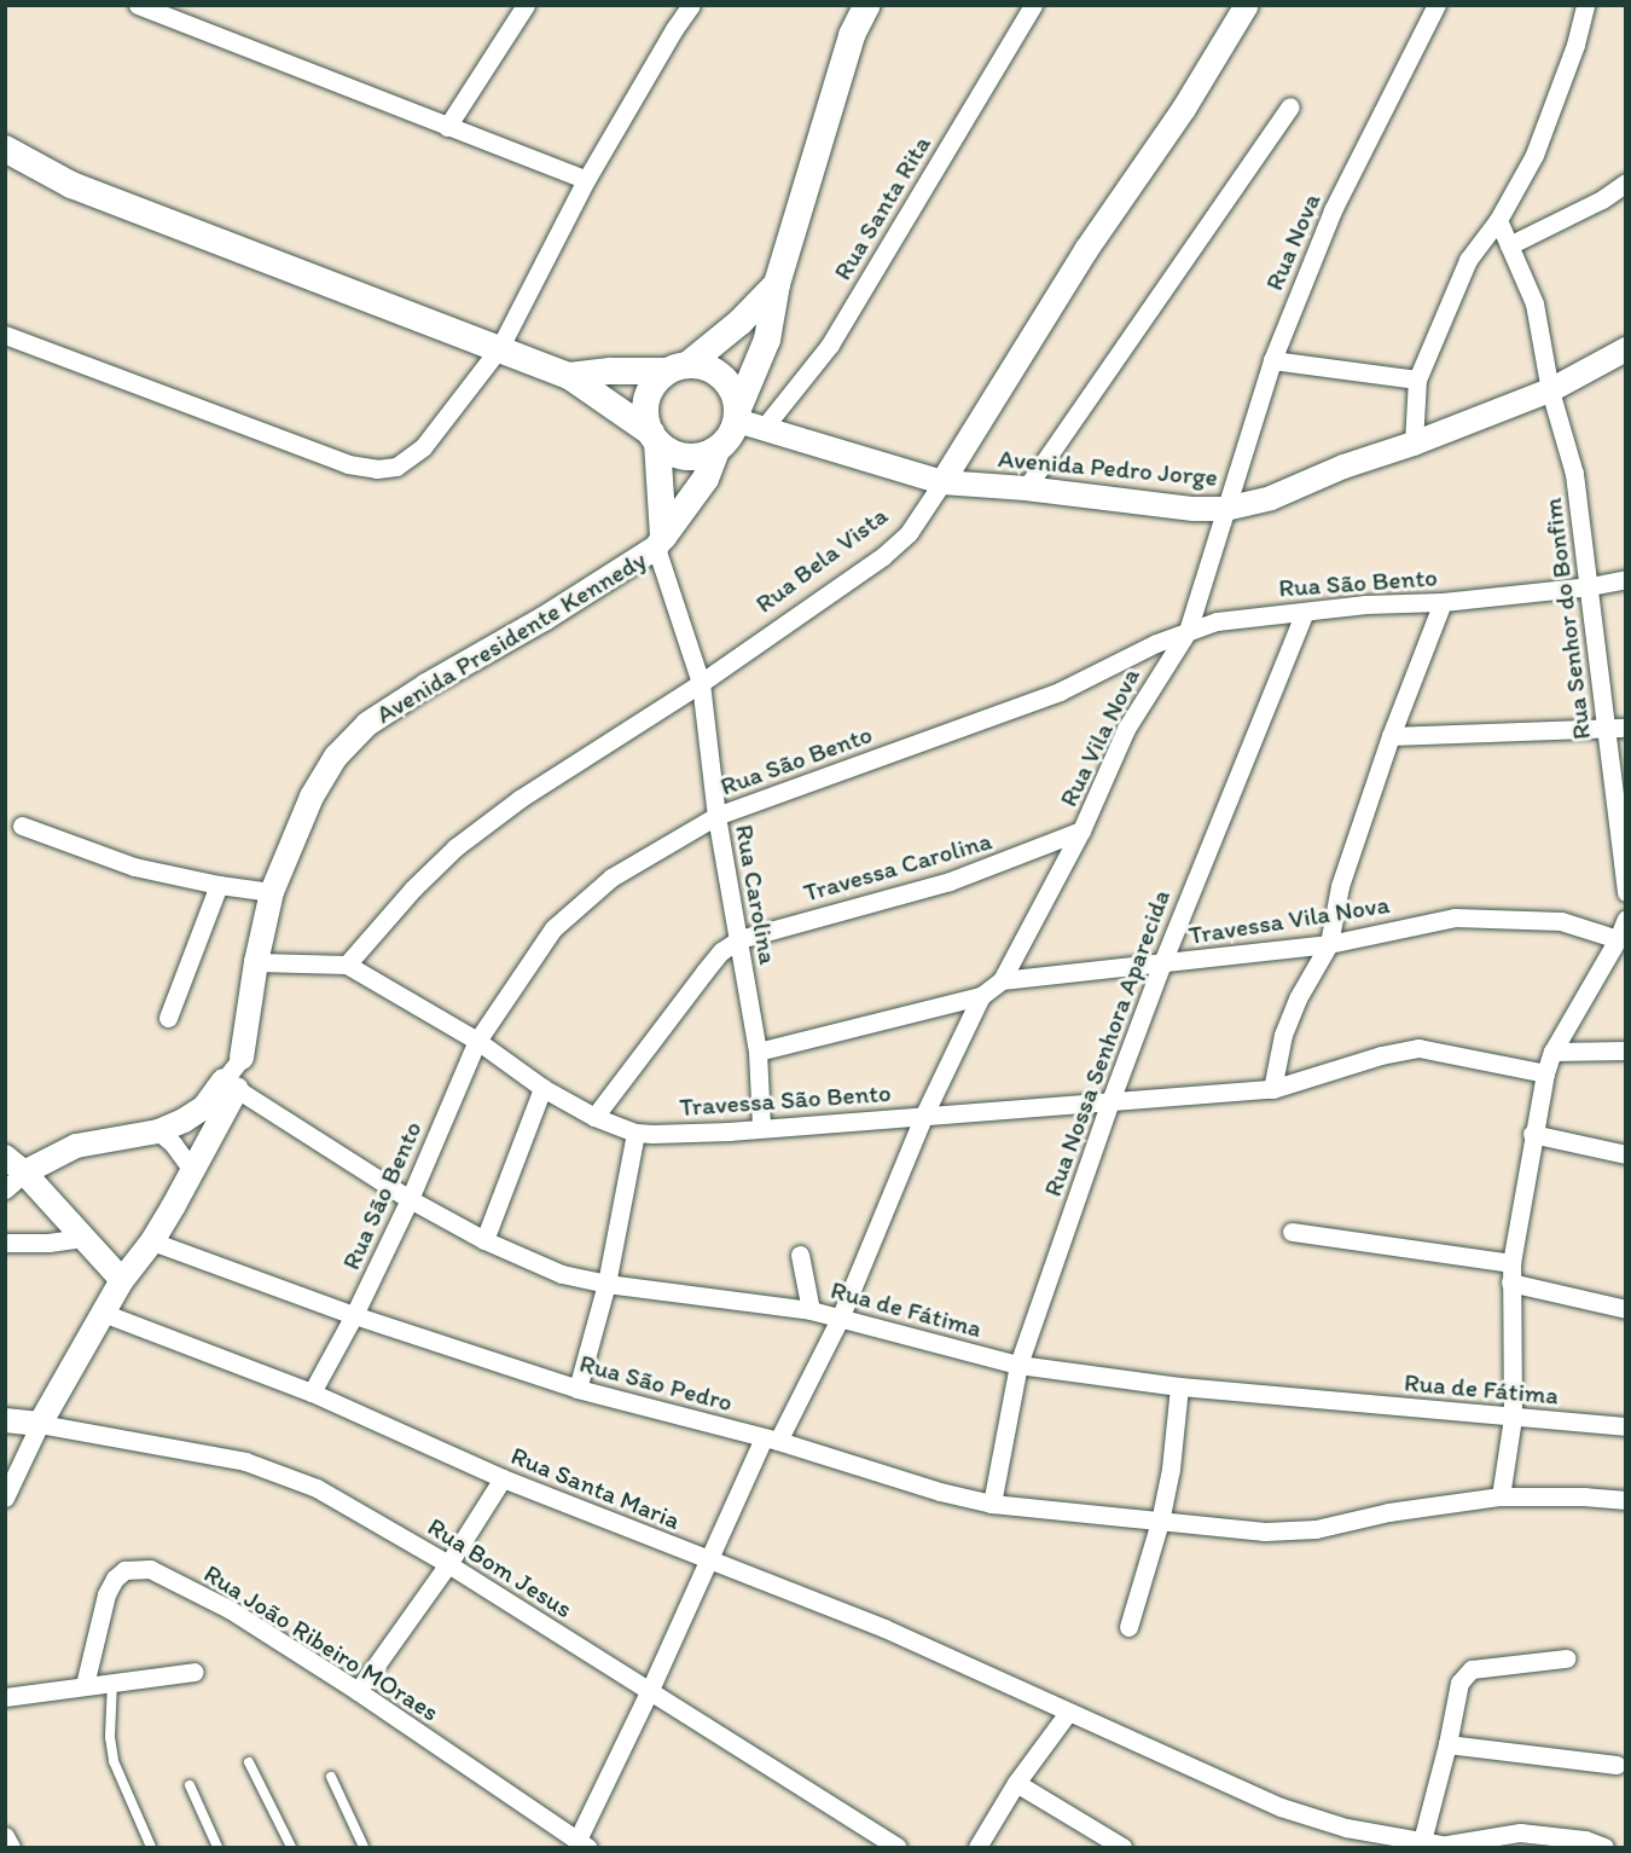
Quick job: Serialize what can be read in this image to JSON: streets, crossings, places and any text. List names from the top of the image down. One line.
{"streets":{"main road":["Avenida Presidente Kennedy"],"street":["Rua Santa Rita","Rua Nova","Avenida Pedro Jorge","Rua Bela Vista","Rua São Bento","Rua Senhor do Bonfim","Rua Vila Nova","Travessa Carolina","Rua Carolina","Travessa Vila Nova","Rua Nossa Senhora Aparecida","Travessa São Bento","Rua de Fátima","Rua São Pedro","Rua Santa Maria","Rua Bom Jesus","Rua João Ribeiro MOraes"]},"crossings":[["Rua Santa Rita","Avenida Pedro Jorge"],["Rua Nova","Avenida Pedro Jorge"],["Rua Nova","Rua Vila Nova"],["Avenida Pedro Jorge","Rua Bela Vista"],["Avenida Pedro Jorge","Rua Senhor do Bonfim"],["Avenida Pedro Jorge","Avenida Presidente Kennedy"],["Avenida Pedro Jorge","Rua Vila Nova"],["Rua Bela Vista","Rua Carolina"],["Rua Bela Vista","Travessa São Bento"],["Rua São Bento","Rua Senhor do Bonfim"],["Rua São Bento","Rua Vila Nova"],["Rua São Bento","Rua Carolina"],["Rua São Bento","Rua Nossa Senhora Aparecida"],["Rua São Bento","Travessa São Bento"],["Rua São Bento","Rua de Fátima"],["Rua São Bento","Rua São Pedro"],["Rua São Bento","Rua Santa Maria"],["Avenida Presidente Kennedy","Rua Carolina"],["Avenida Presidente Kennedy","Rua de Fátima"],["Rua Vila Nova","Travessa Carolina"],["Rua Vila Nova","Travessa Vila Nova"],["Travessa Carolina","Rua Carolina"],["Travessa Carolina","Travessa São Bento"],["Rua Carolina","Travessa Vila Nova"],["Rua Carolina","Travessa São Bento"],["Travessa Vila Nova","Rua Nossa Senhora Aparecida"],["Rua Nossa Senhora Aparecida","Travessa São Bento"],["Rua Nossa Senhora Aparecida","Rua de Fátima"],["Rua Nossa Senhora Aparecida","Rua São Pedro"]]}
